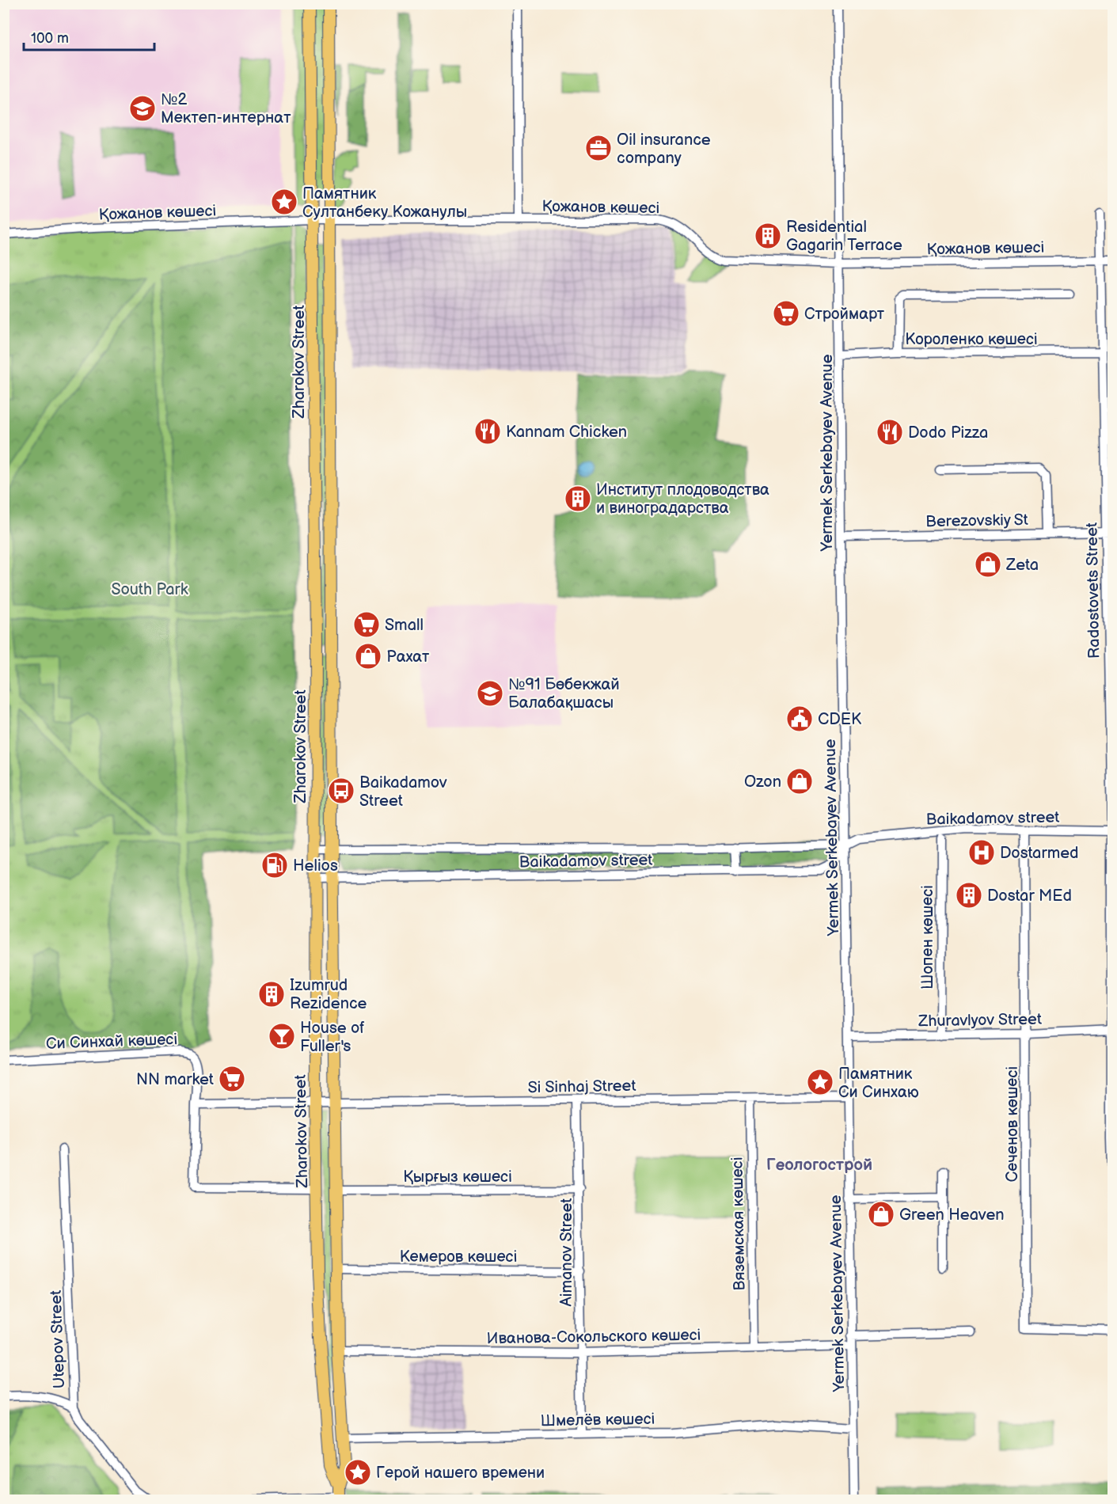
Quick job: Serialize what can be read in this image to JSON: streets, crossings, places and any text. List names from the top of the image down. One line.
{"streets":{"main road":["Zharokov Street"],"street":["Қожанов көшесі","Короленко көшесі","Yermek Serkebayev Avenue","Berezovskiy St","Radostovets Street","Baikadamov street","Шопен көшесі","Zhuravlyov Street","Си Синхай көшесі","Si Sinhaj Street","Сеченов көшесі","Қырғыз көшесі","Вяземская көшесі","Aimanov Street","Кемеров көшесі","Иванова-Сокольского көшесі","Utepov Street","Шмелёв көшесі"]},"crossings":[["Қожанов көшесі","Zharokov Street"],["Қожанов көшесі","Yermek Serkebayev Avenue"],["Қожанов көшесі","Radostovets Street"],["Короленко көшесі","Yermek Serkebayev Avenue"],["Короленко көшесі","Radostovets Street"],["Zharokov Street","Baikadamov street"],["Zharokov Street","Si Sinhaj Street"],["Zharokov Street","Қырғыз көшесі"],["Zharokov Street","Кемеров көшесі"],["Zharokov Street","Иванова-Сокольского көшесі"],["Zharokov Street","Шмелёв көшесі"],["Yermek Serkebayev Avenue","Berezovskiy St"],["Yermek Serkebayev Avenue","Baikadamov street"],["Yermek Serkebayev Avenue","Zhuravlyov Street"],["Yermek Serkebayev Avenue","Si Sinhaj Street"],["Yermek Serkebayev Avenue","Иванова-Сокольского көшесі"],["Yermek Serkebayev Avenue","Шмелёв көшесі"],["Berezovskiy St","Radostovets Street"],["Radostovets Street","Baikadamov street"],["Radostovets Street","Zhuravlyov Street"],["Baikadamov street","Сеченов көшесі"],["Шопен көшесі","Zhuravlyov Street"],["Zhuravlyov Street","Сеченов көшесі"],["Si Sinhaj Street","Вяземская көшесі"],["Si Sinhaj Street","Aimanov Street"],["Қырғыз көшесі","Aimanov Street"],["Вяземская көшесі","Иванова-Сокольского көшесі"],["Aimanov Street","Кемеров көшесі"],["Aimanov Street","Иванова-Сокольского көшесі"],["Aimanov Street","Шмелёв көшесі"]],"districts":["Геологострой"],"parks":["South Park"],"places":{"school or university":["№2 Мектеп-интернат","№91 Бөбекжай Балабақшасы"],"office":["Oil insurance company"],"place":["Памятник Султанбеку Кожанулы","Памятник Си Синхаю","Герой нашего времени"],"building":["Residential Gagarin Terrace","Институт плодоводства и виноградарства","Dostar MEd","Izumrud Rezidence"],"supermarket":["Строймарт","Small","NN market"],"restaurant":["Kannam Chicken","Dodo Pizza"],"shop":["Zeta","Рахат","Ozon","Green Heaven"],"public building":["CDEK"],"bus stop":["Baikadamov Street"],"hospital":["Dostarmed"],"fuel station":["Helios"],"bar":["House of Fuller's"]},"scale_bar":"100 m"}
